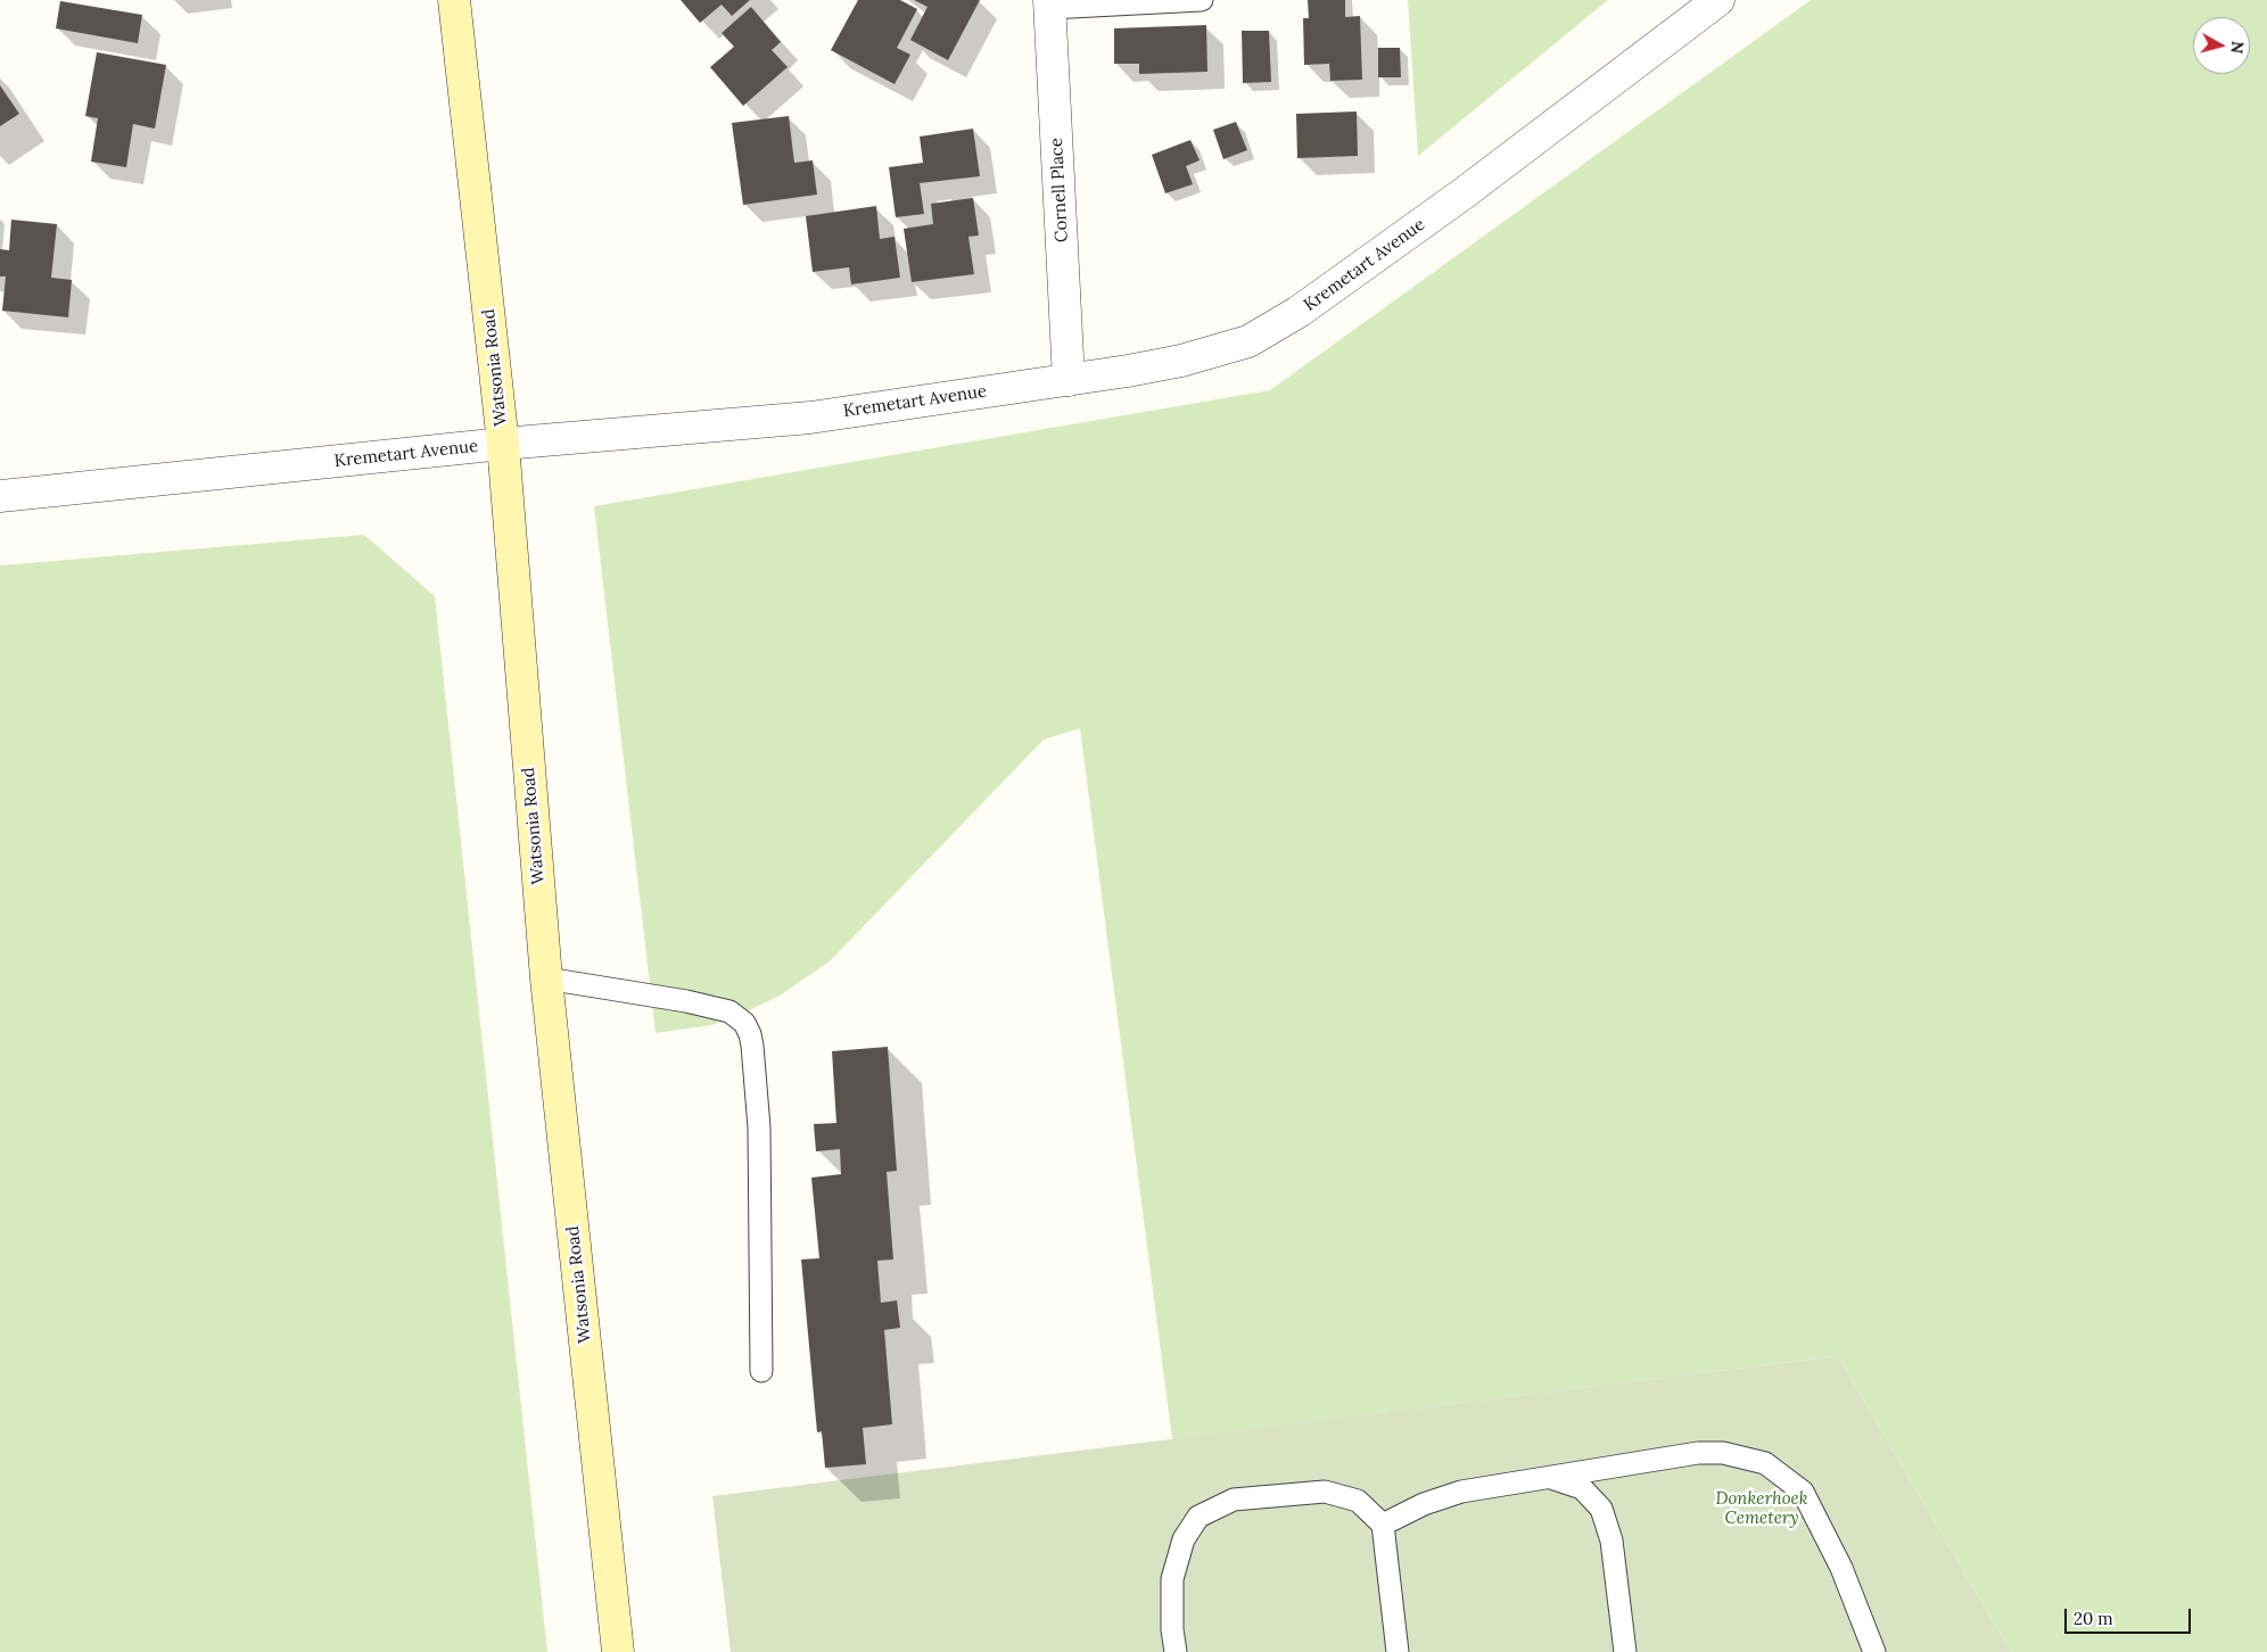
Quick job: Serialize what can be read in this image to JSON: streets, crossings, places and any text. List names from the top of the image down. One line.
{"streets":{"main road":["Watsonia Road"],"street":["Cornell Place","Kremetart Avenue"]},"crossings":[["Cornell Place","Kremetart Avenue"],["Kremetart Avenue","Watsonia Road"]],"parks":["Donkerhoek Cemetery"],"scale_bar":"20 m","north":"right"}
